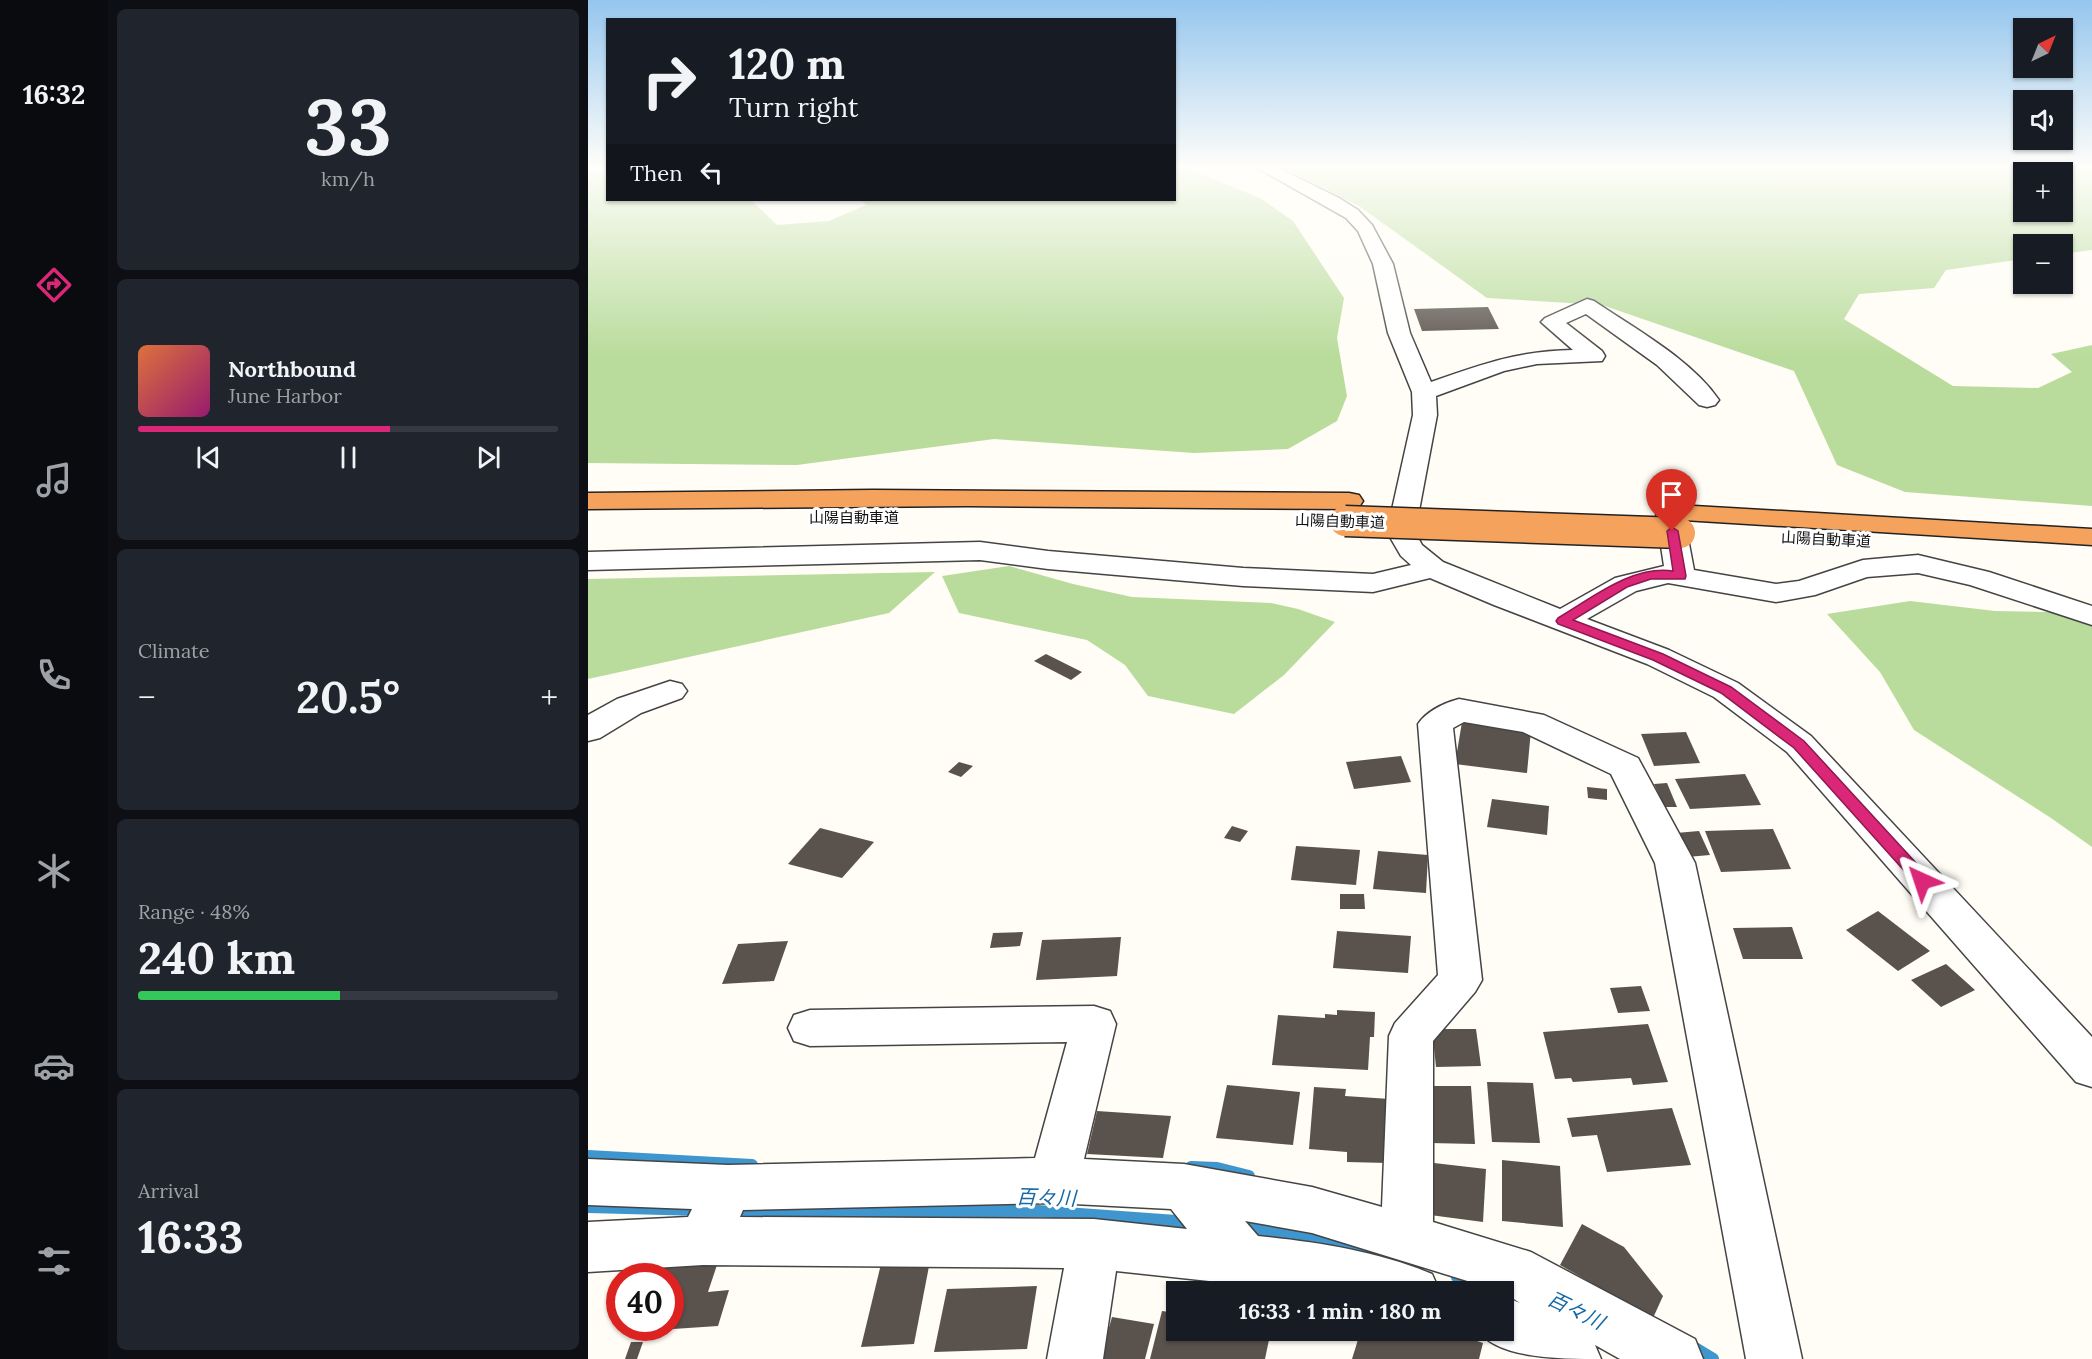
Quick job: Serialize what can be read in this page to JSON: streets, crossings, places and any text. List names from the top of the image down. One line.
{"streets":{"highway":["山陽自動車道"]},"water":["百々川"],"north":"top right","page":{"tabs":"16:32","tile":[["33","km/h"],"Climate",["Range · 48%","240 km"],["Arrival","16:33"]],"map_buttons":["+","−"],"turn":["120 m","Turn right"],"then":"Then","song":["Northbound","June Harbor"],"heat":["−","20.5°","+"],"limit":"40","trip":"16:33 · 1 min · 180 m"}}
